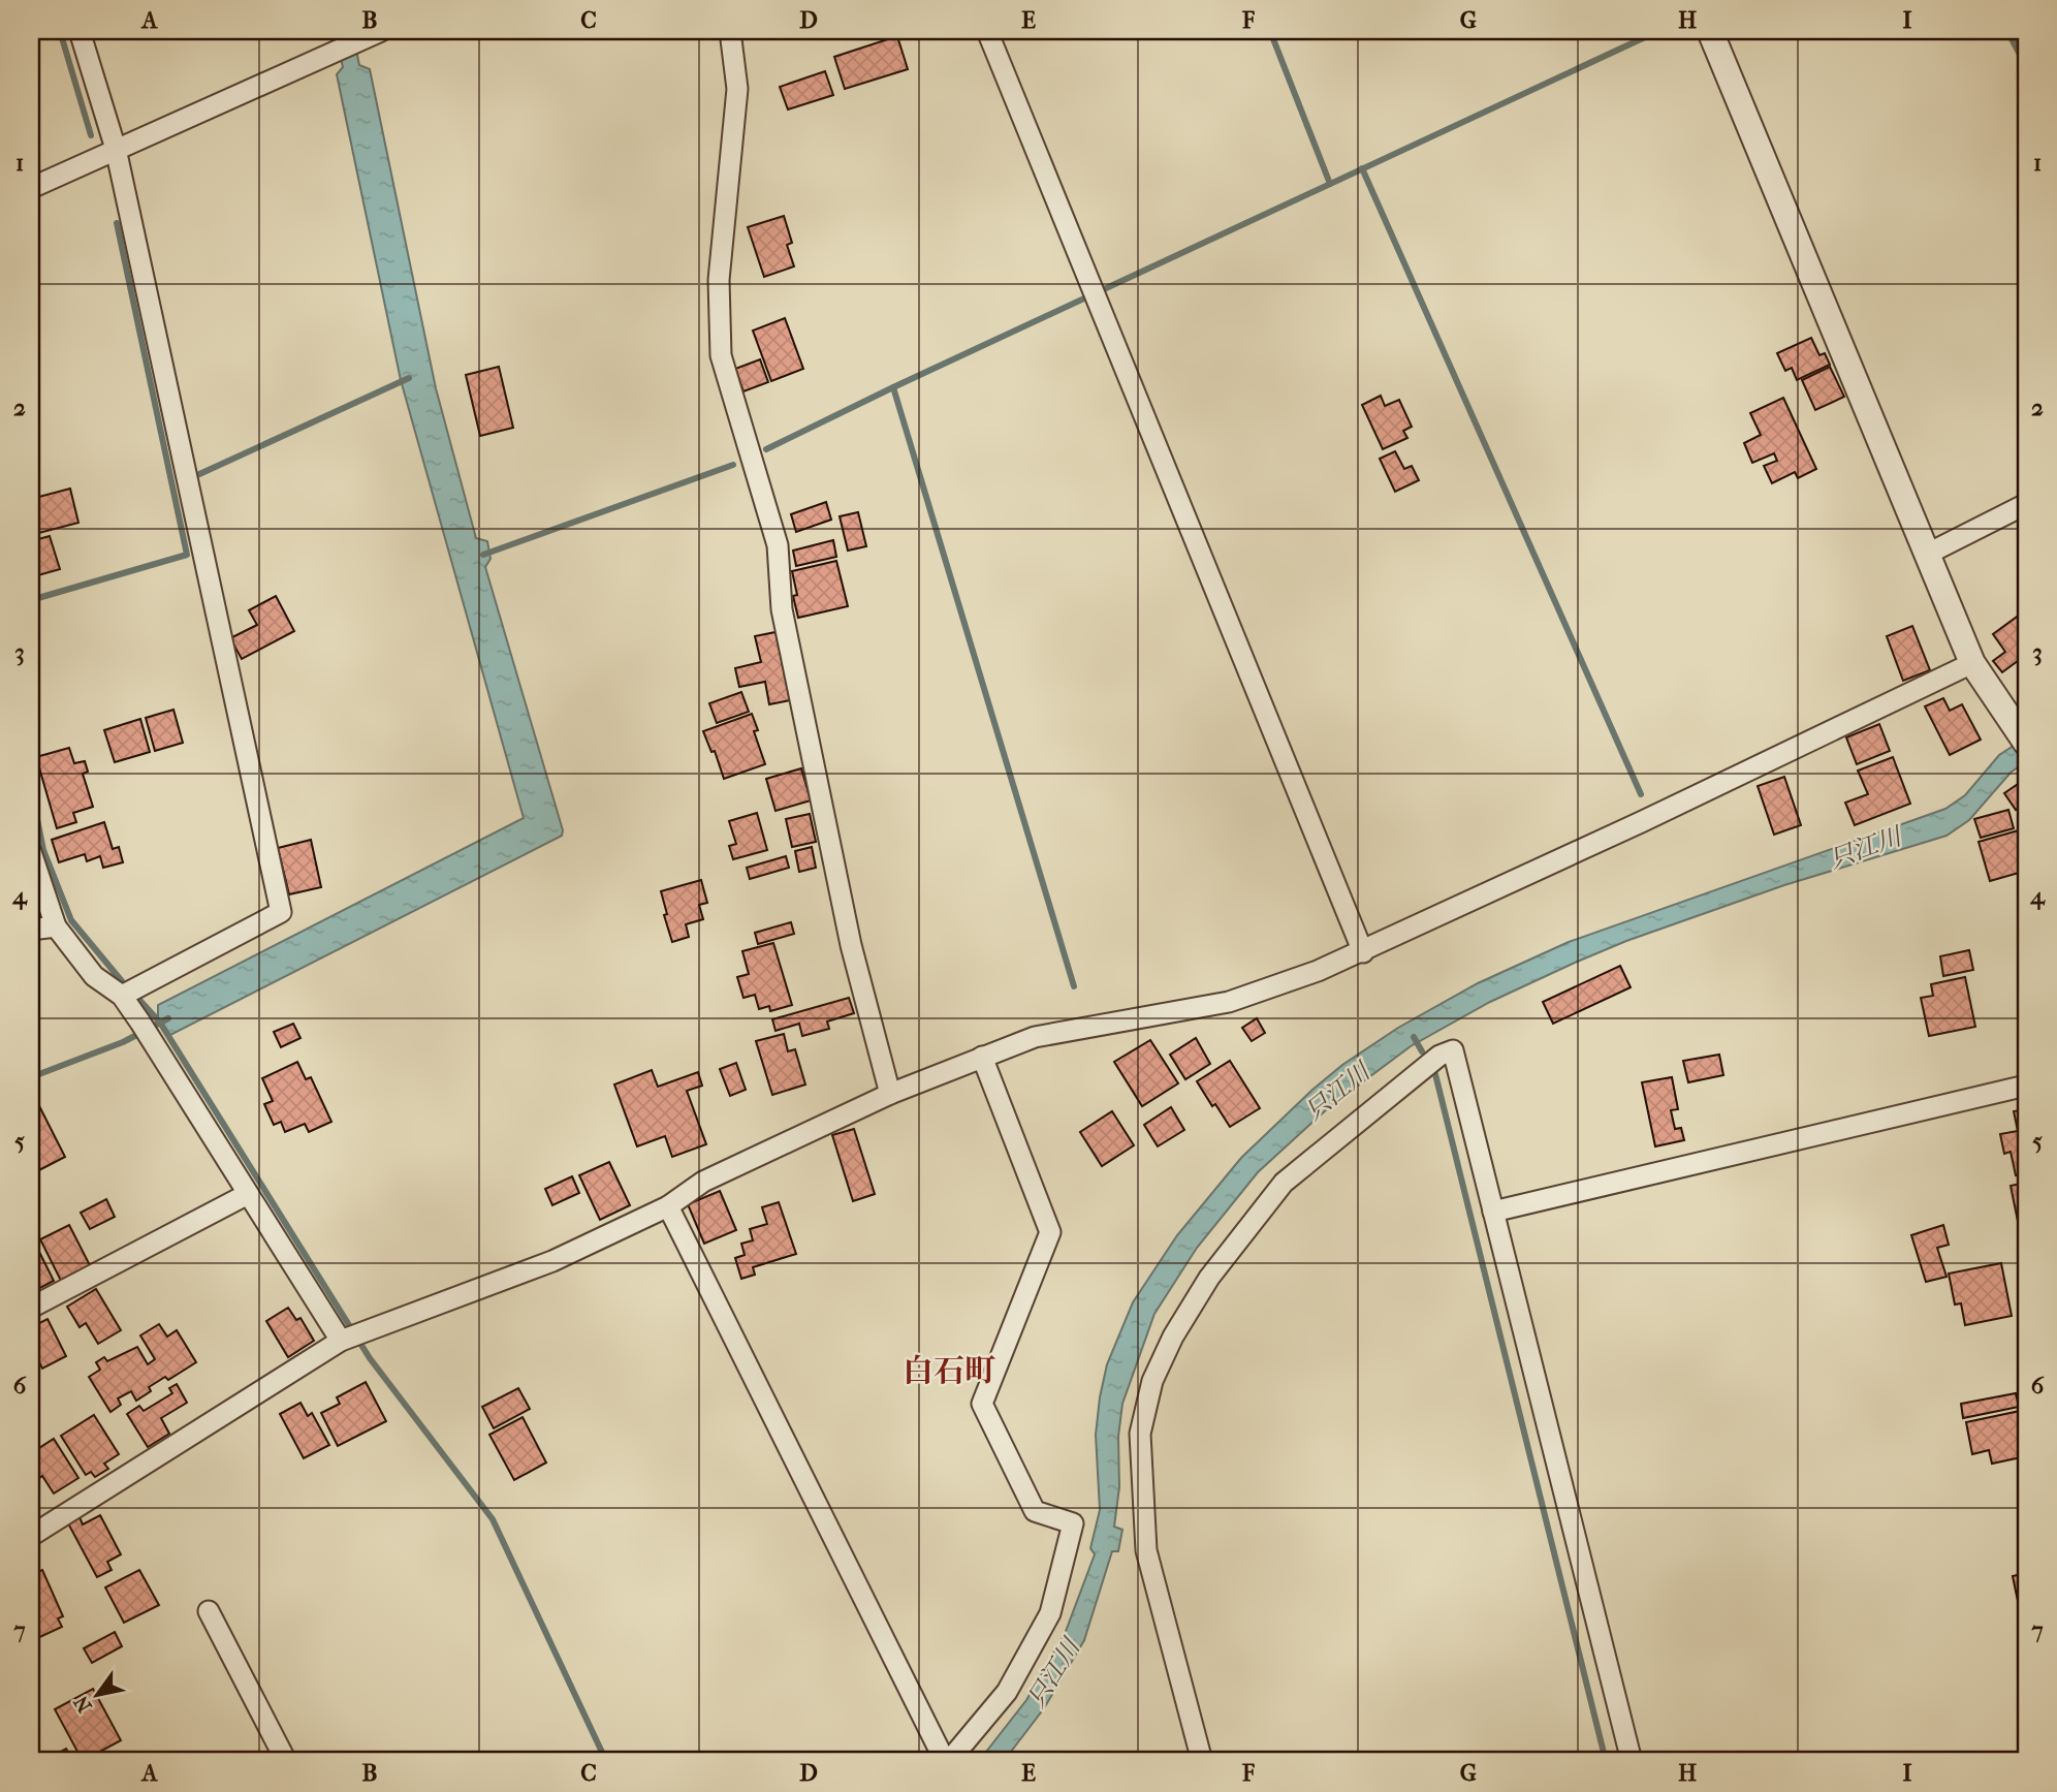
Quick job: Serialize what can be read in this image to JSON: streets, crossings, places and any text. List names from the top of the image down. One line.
{"districts":["白石町"],"water":["只江川"],"north":"bottom left","grid":{"columns":["A","B","C","D","E","F","G","H","I"],"rows":["1","2","3","4","5","6","7"]}}
